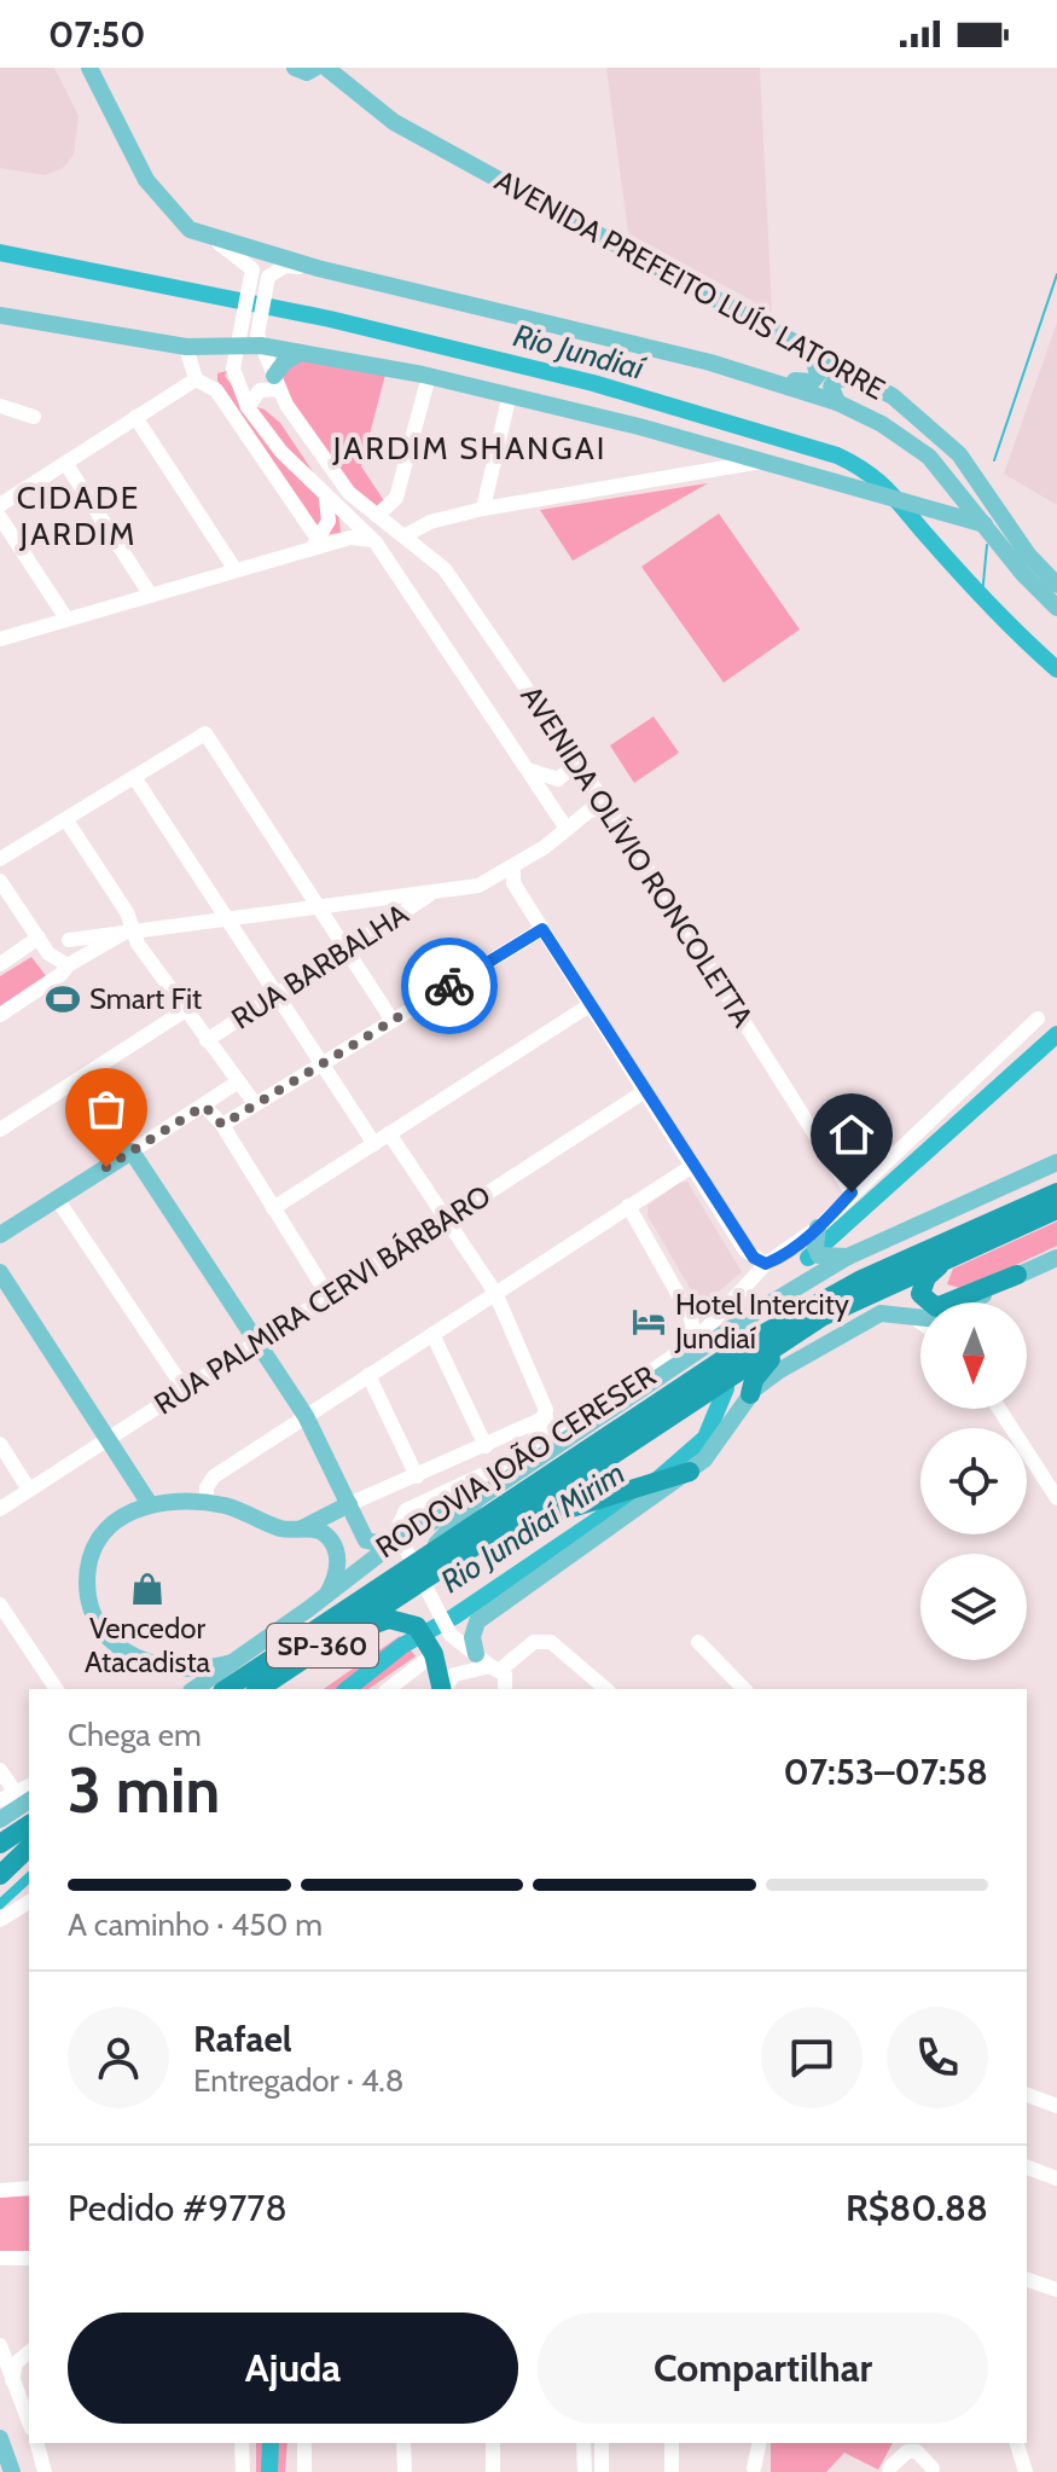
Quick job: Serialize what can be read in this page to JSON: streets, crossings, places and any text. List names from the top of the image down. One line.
{"streets":{"highway":["RODOVIA JOÃO CERESER","SP-360"],"main road":["AVENIDA PREFEITO LUÍS LATORRE"],"street":["AVENIDA OLÍVIO RONCOLETTA","RUA BARBALHA","RUA PALMIRA CERVI BÁRBARO"]},"districts":["JARDIM SHANGAI","CIDADE JARDIM"],"water":["Rio Jundiaí","Rio Jundiaí Mirim"],"places":{"sports":["Smart Fit"],"hotel":["Hotel Intercity Jundiaí"],"shop":["Vencedor Atacadista"]},"north":"bottom","page":{"status":"07:50","heading":["3 min","Chega em","07:53–07:58"],"panel":["Rafael","Entregador · 4.8","Pedido #9778","R$80.88"],"bar":"A caminho · 450 m","buttons":["Ajuda","Compartilhar"]}}
